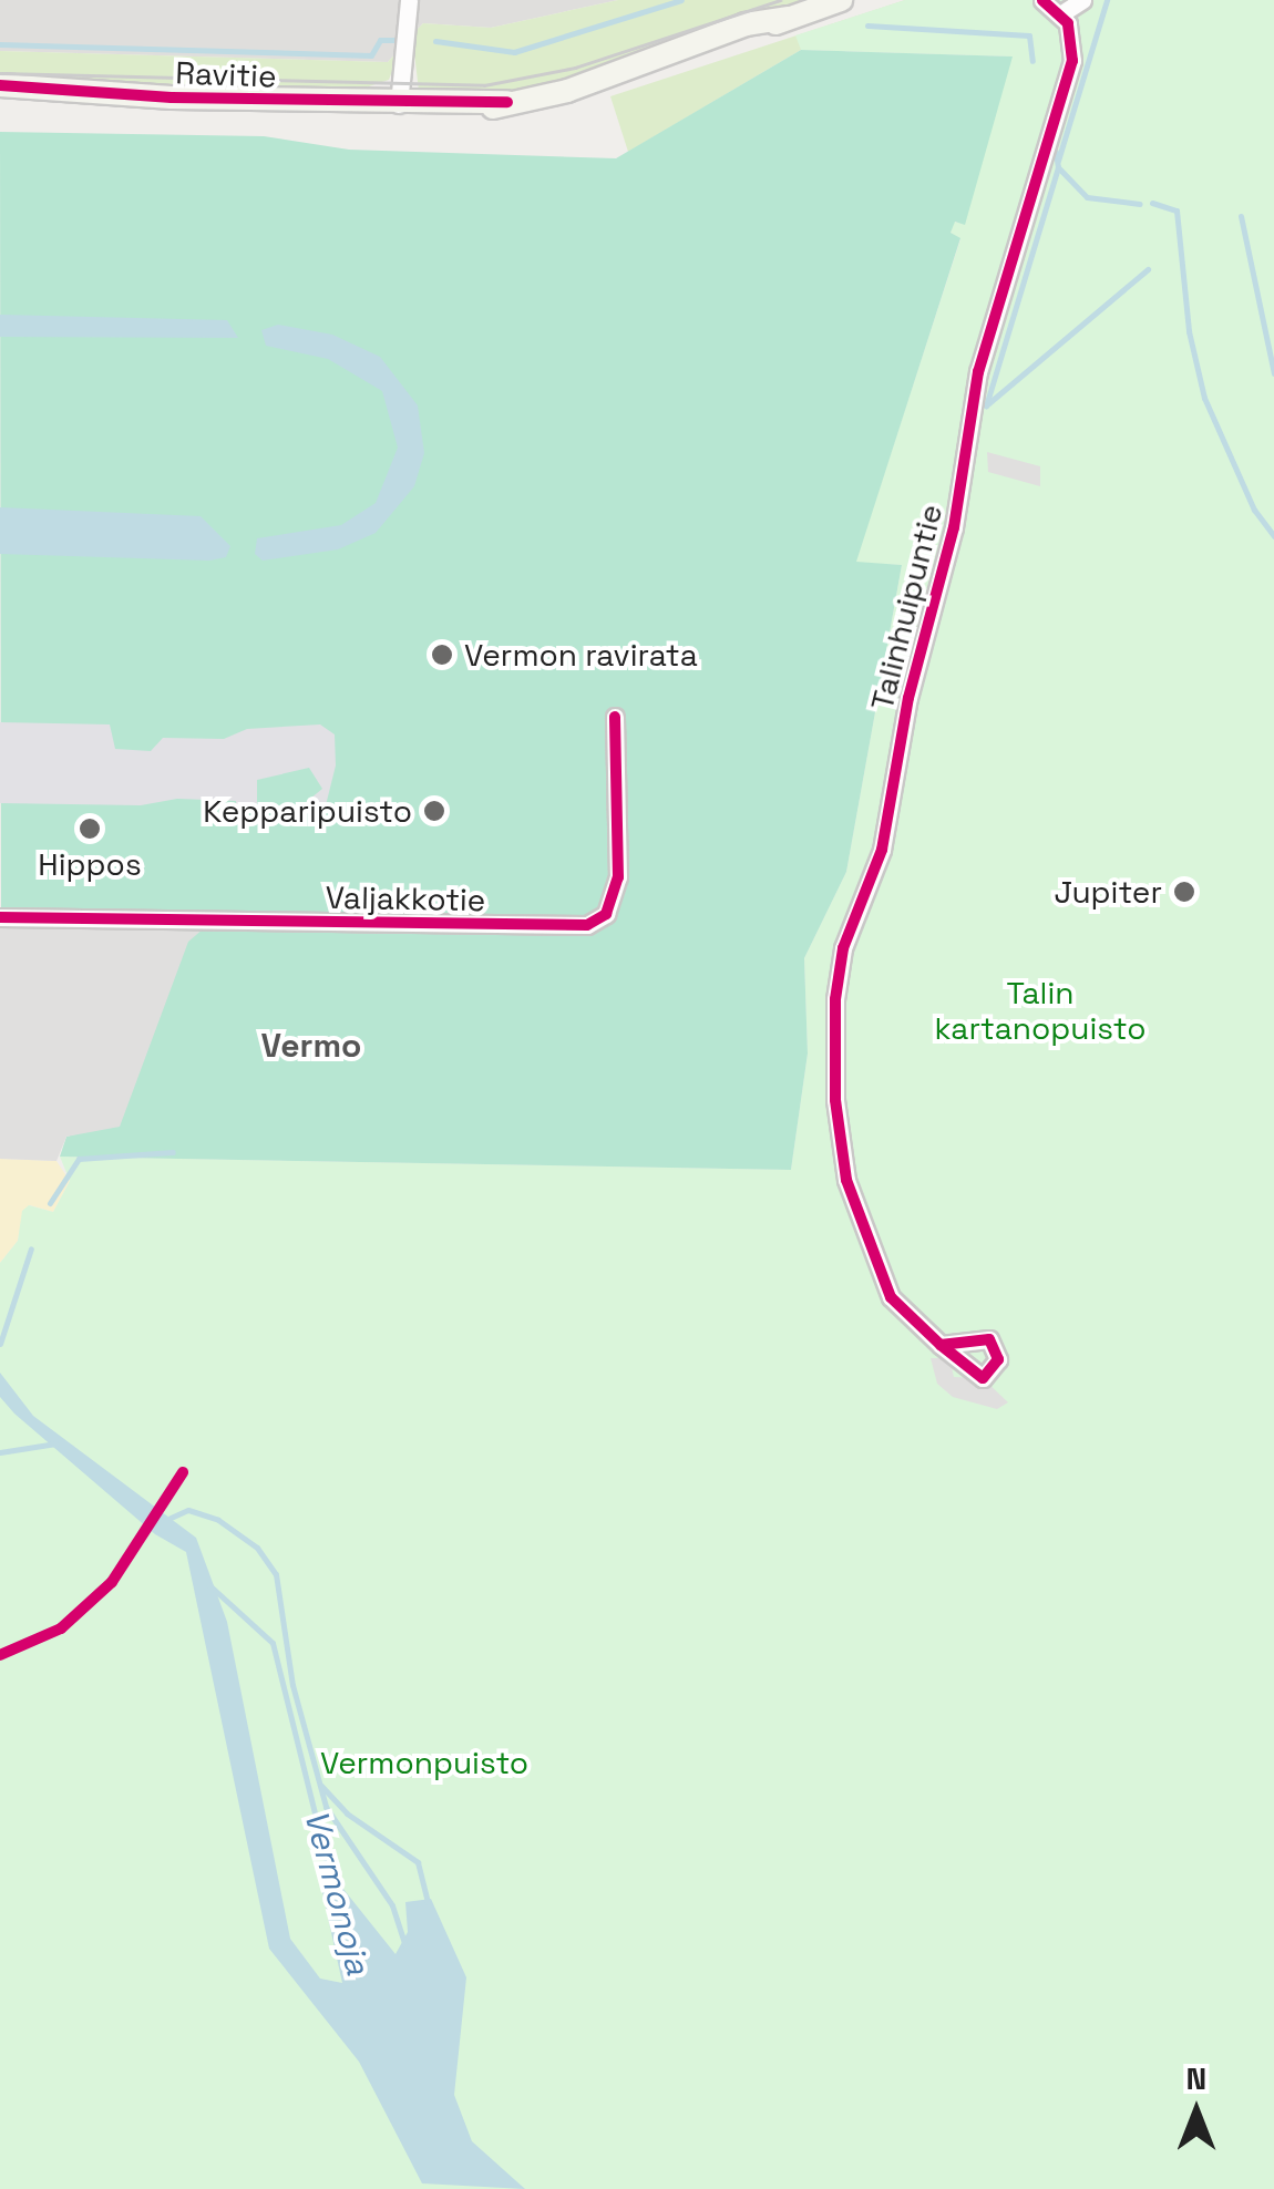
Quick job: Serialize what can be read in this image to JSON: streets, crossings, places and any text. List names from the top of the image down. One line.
{"streets":{"street":["Ravitie","Talinhuipuntie","Valjakkotie"]},"districts":["Vermo"],"water":["Vermonoja"],"parks":["Talin kartanopuisto","Vermonpuisto"],"places":["Vermon ravirata","Kepparipuisto","Hippos","Jupiter"],"north":"top"}
